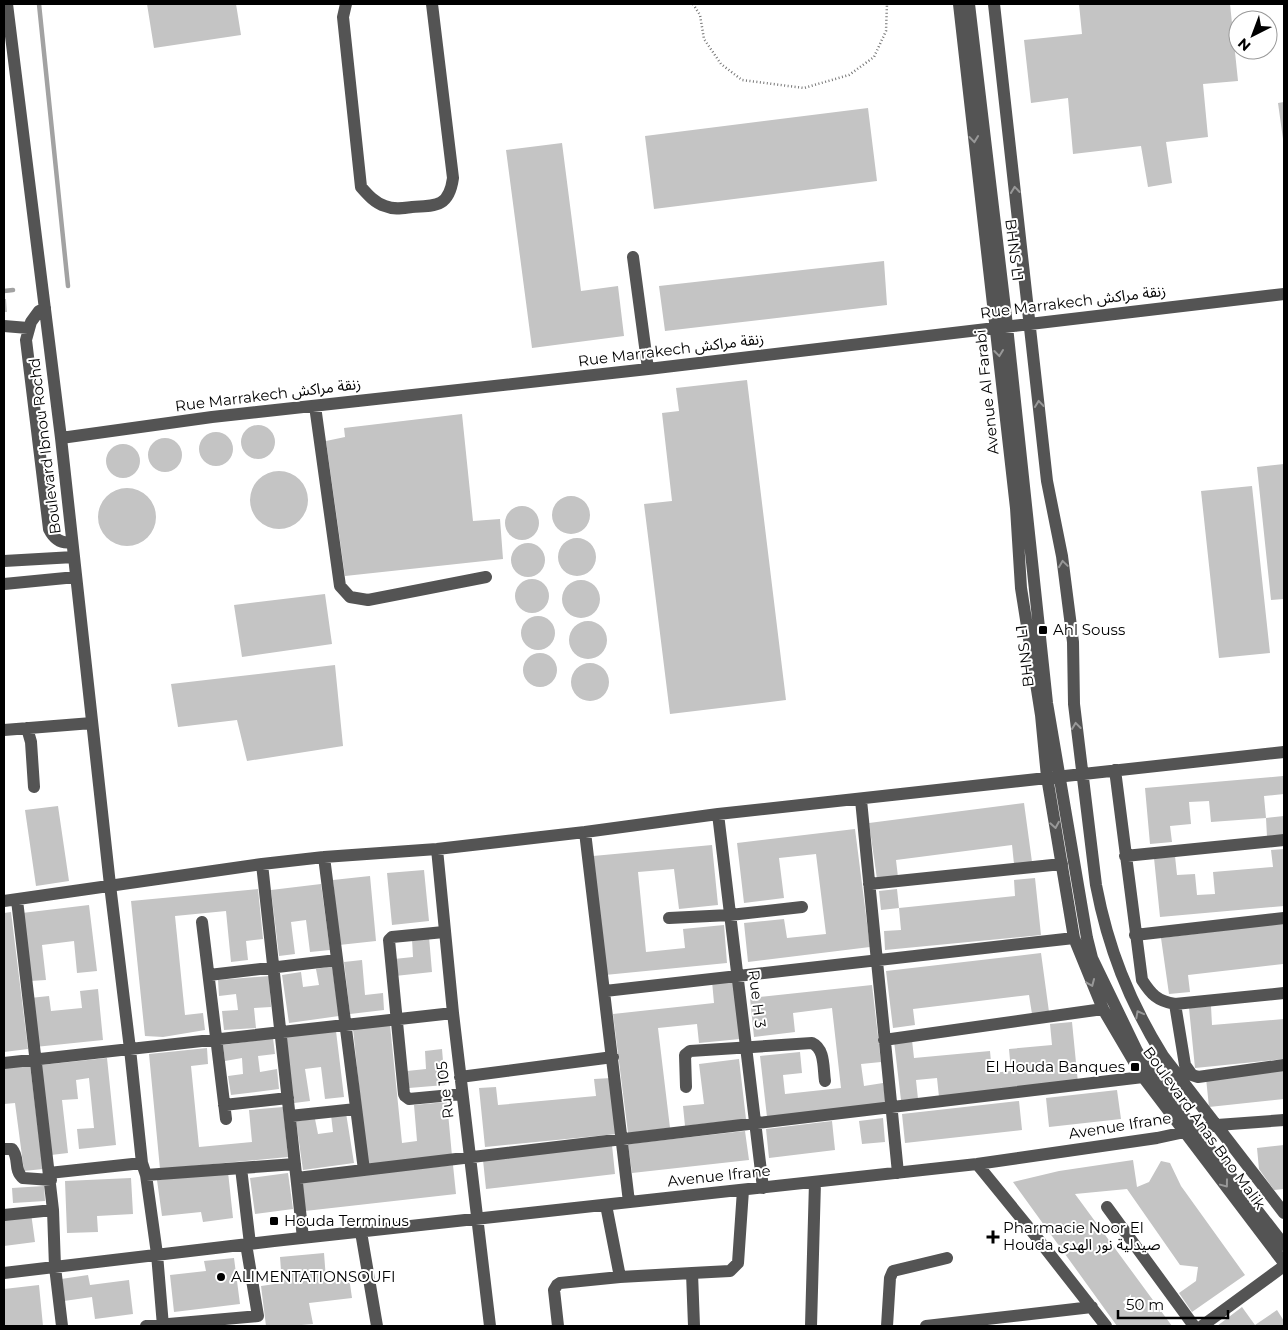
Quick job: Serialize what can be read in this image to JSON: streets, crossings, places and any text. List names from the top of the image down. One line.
{"streets":{"street":["BHNS L1","Rue Marrakech زنقة مراكش","Avenue Al Farabi","Boulevard Ibnou Rochd","Rue H 3","Rue 105","Avenue Ifrane","Boulevard Anas Bno Malik"]},"crossings":[["BHNS L1","Rue Marrakech زنقة مراكش"],["BHNS L1","Avenue Al Farabi"],["Rue Marrakech زنقة مراكش","Avenue Al Farabi"],["Rue Marrakech زنقة مراكش","Boulevard Ibnou Rochd"],["Avenue Al Farabi","Boulevard Anas Bno Malik"],["Boulevard Ibnou Rochd","Avenue Ifrane"],["Rue H 3","Avenue Ifrane"],["Rue 105","Avenue Ifrane"],["Avenue Ifrane","Boulevard Anas Bno Malik"]],"places":{"transit":["Ahl Souss","El Houda Banques","Houda Terminus"],"health":["Pharmacie Noor El Houda صيدلية نور الهدى"],"other":["ALIMENTATIONSOUFI"]},"scale_bar":"50 m","north":"bottom left"}
